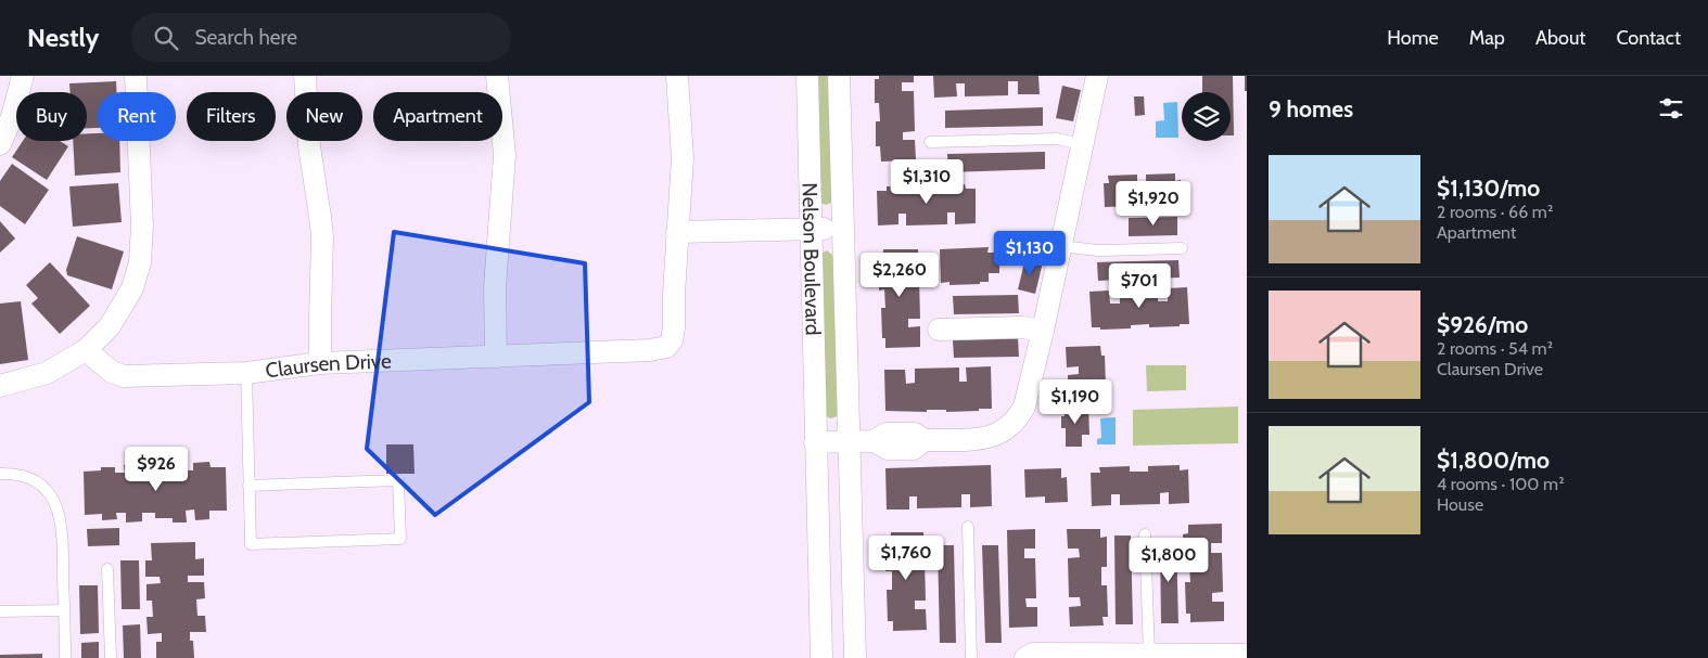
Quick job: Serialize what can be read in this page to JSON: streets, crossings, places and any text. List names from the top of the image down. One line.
{"streets":{"street":["Nelson Boulevard","Claursen Drive"]},"page":{"header":"Nestly","search":"Search here","nav":["Home","Map","About","Contact"],"heading":"9 homes","chip":["Buy","Rent","Filters","New","Apartment"],"list":[{"name":"$1,130/mo","note":"2 rooms · 66 m² · Apartment"},{"name":"$926/mo","note":"2 rooms · 54 m² · Claursen Drive"},{"name":"$1,800/mo","note":"4 rooms · 100 m² · House"}],"price":["$1,310","$1,920","$1,130","$2,260","$701","$1,190","$926","$1,760","$1,800"]}}
